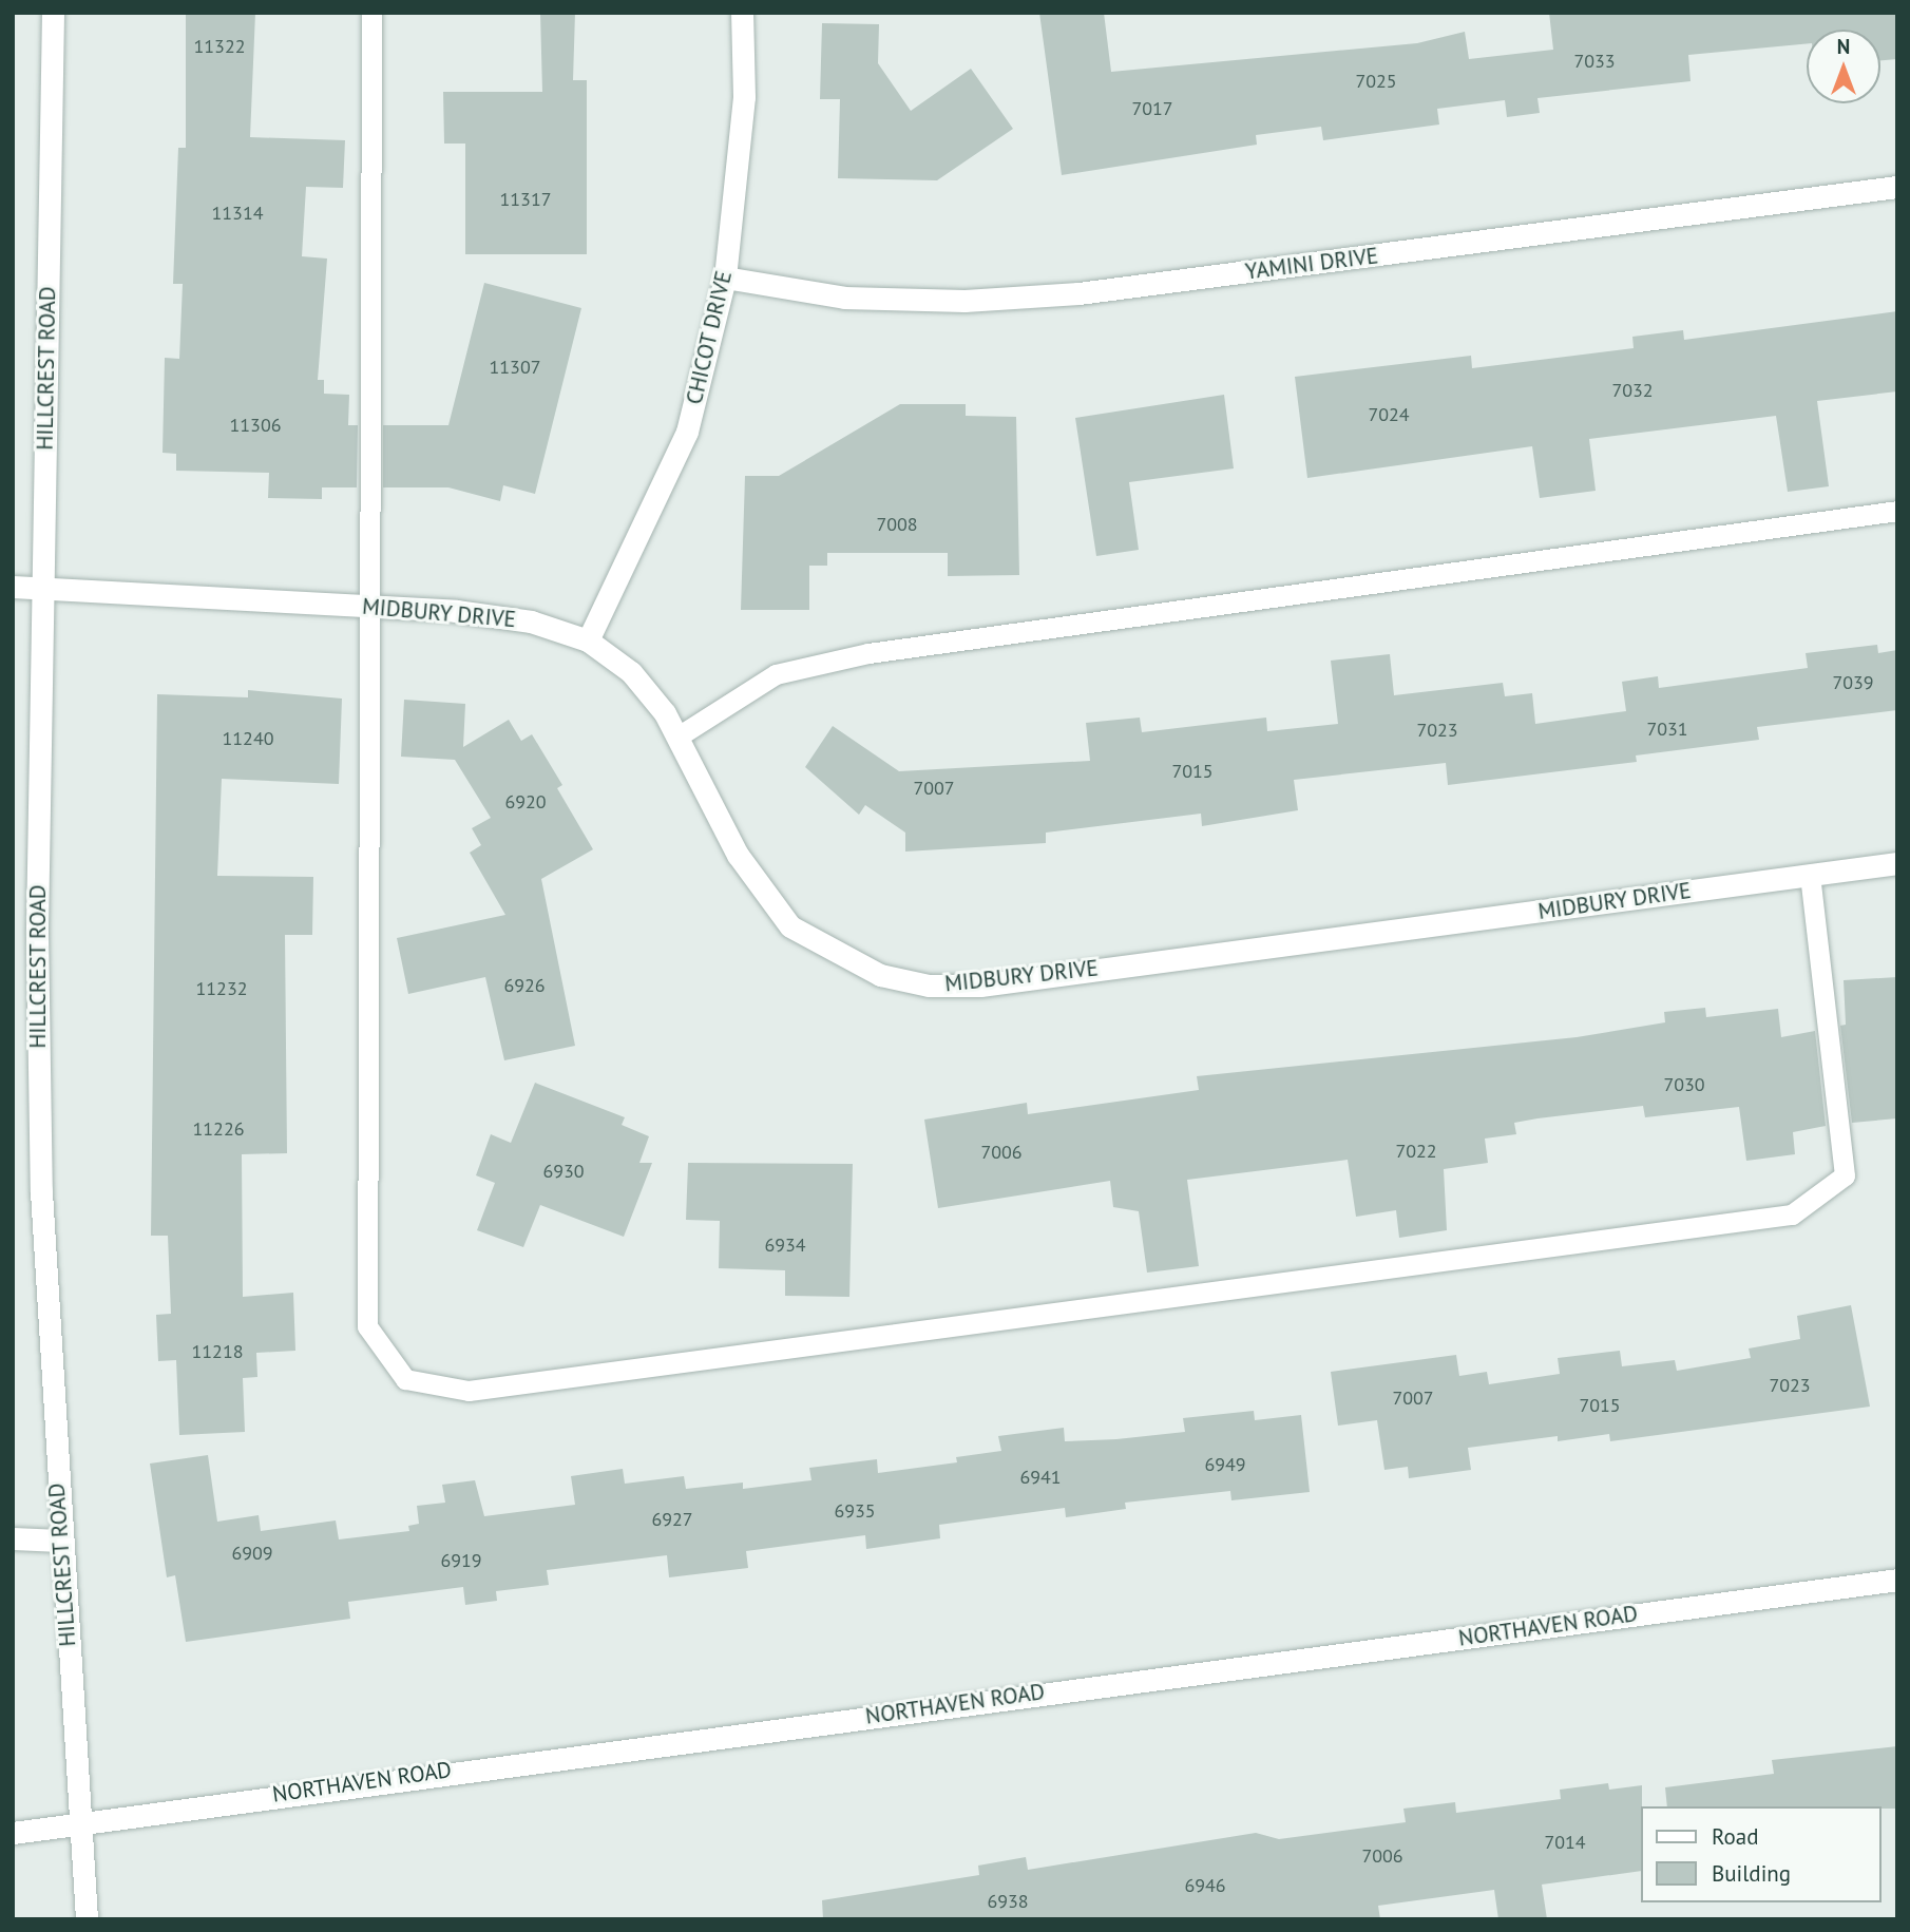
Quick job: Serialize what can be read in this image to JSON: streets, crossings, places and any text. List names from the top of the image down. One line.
{"streets":{"street":["YAMINI DRIVE","CHICOT DRIVE","HILLCREST ROAD","MIDBURY DRIVE","NORTHAVEN ROAD"]},"crossings":[["YAMINI DRIVE","CHICOT DRIVE"],["CHICOT DRIVE","MIDBURY DRIVE"],["HILLCREST ROAD","MIDBURY DRIVE"],["HILLCREST ROAD","NORTHAVEN ROAD"]],"house_numbers":["11322","7033","7025","7017","11317","11314","11307","7032","7024","11306","7008","7039","7031","7023","11240","7015","7007","6920","6926","11232","7030","11226","7022","7006","6930","6934","11218","7023","7007","7015","6949","6941","6935","6927","6909","6919","7014","7006","6946","6938"],"legend":["Road","Building"],"north":"top"}
